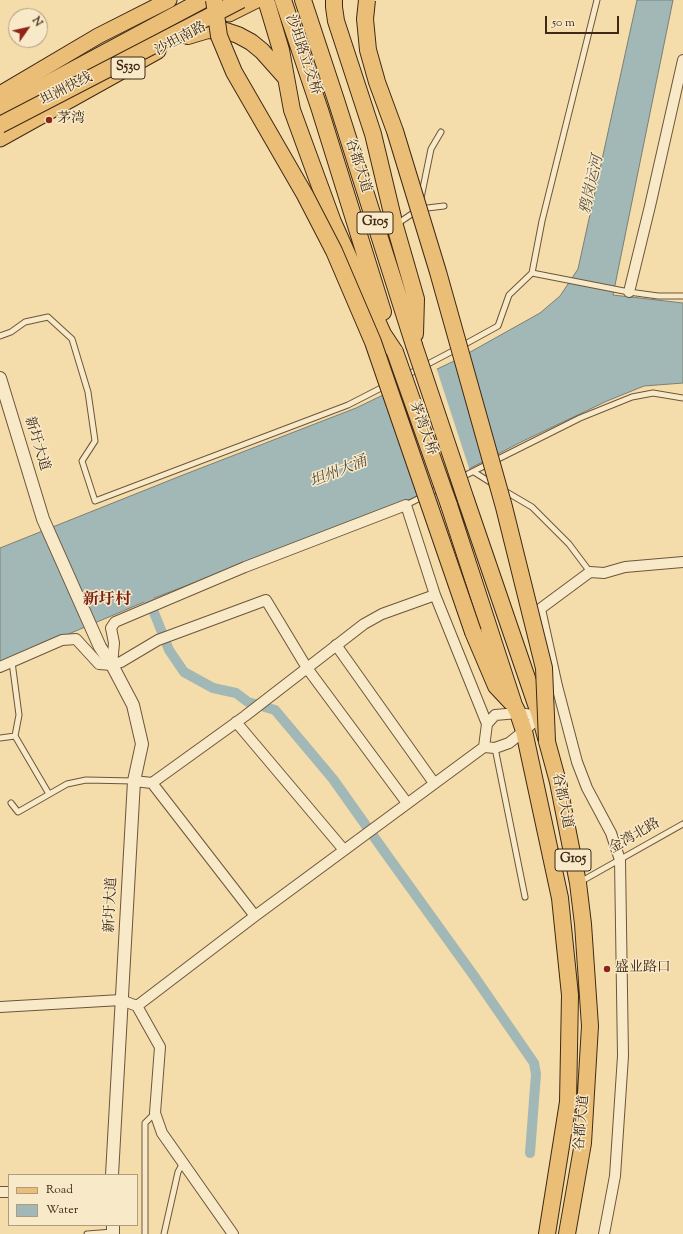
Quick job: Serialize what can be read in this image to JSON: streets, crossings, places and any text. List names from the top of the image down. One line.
{"streets":{"highway":["沙坦路立交桥","坦洲快线","谷都大道","G105","茅湾大桥"],"main road":["沙坦南路","S530"],"street":["新圩大道"],"lane":["金湾北路"]},"crossings":[["沙坦路立交桥","谷都大道"],["谷都大道","茅湾大桥"],["谷都大道","金湾北路"]],"districts":["新圩村"],"water":["鸦岗运河","坦州大涌"],"places":["茅湾","盛业路口"],"legend":["Road","Water"],"scale_bar":"50 m","north":"top right"}
